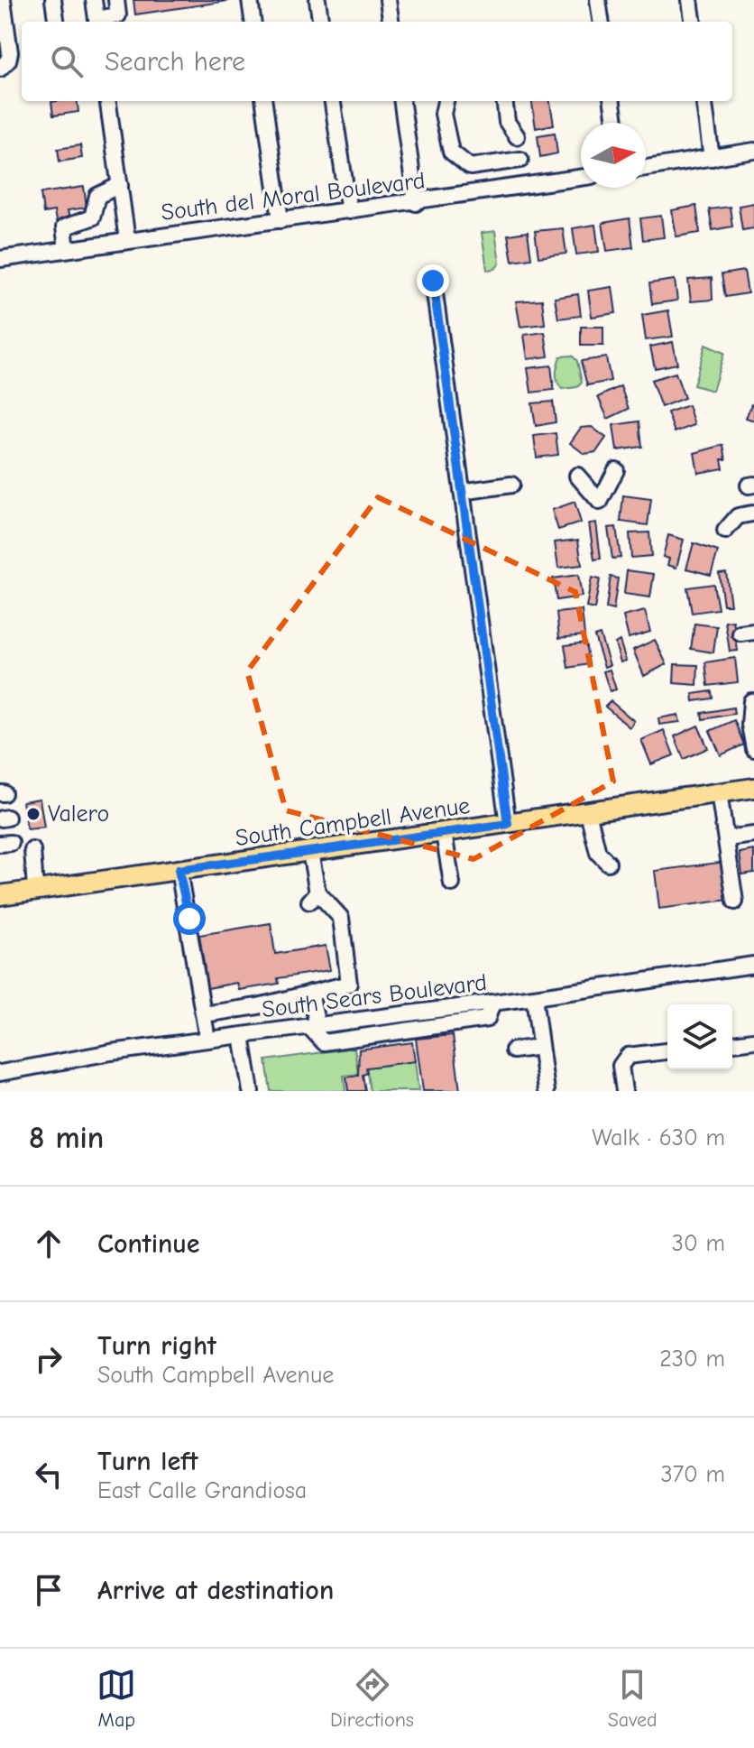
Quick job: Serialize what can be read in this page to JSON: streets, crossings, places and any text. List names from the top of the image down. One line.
{"streets":{"main road":["South Campbell Avenue"],"street":["South del Moral Boulevard","South Sears Boulevard"]},"places":["Valero"],"north":"right","page":{"search":"Search here","heading":["8 min","Walk · 630 m"],"list":[["Continue","30 m"],["Turn right","South Campbell Avenue","230 m"],["Turn left","East Calle Grandiosa","370 m"],"Arrive at destination"],"nav":["Map","Directions","Saved"]}}
